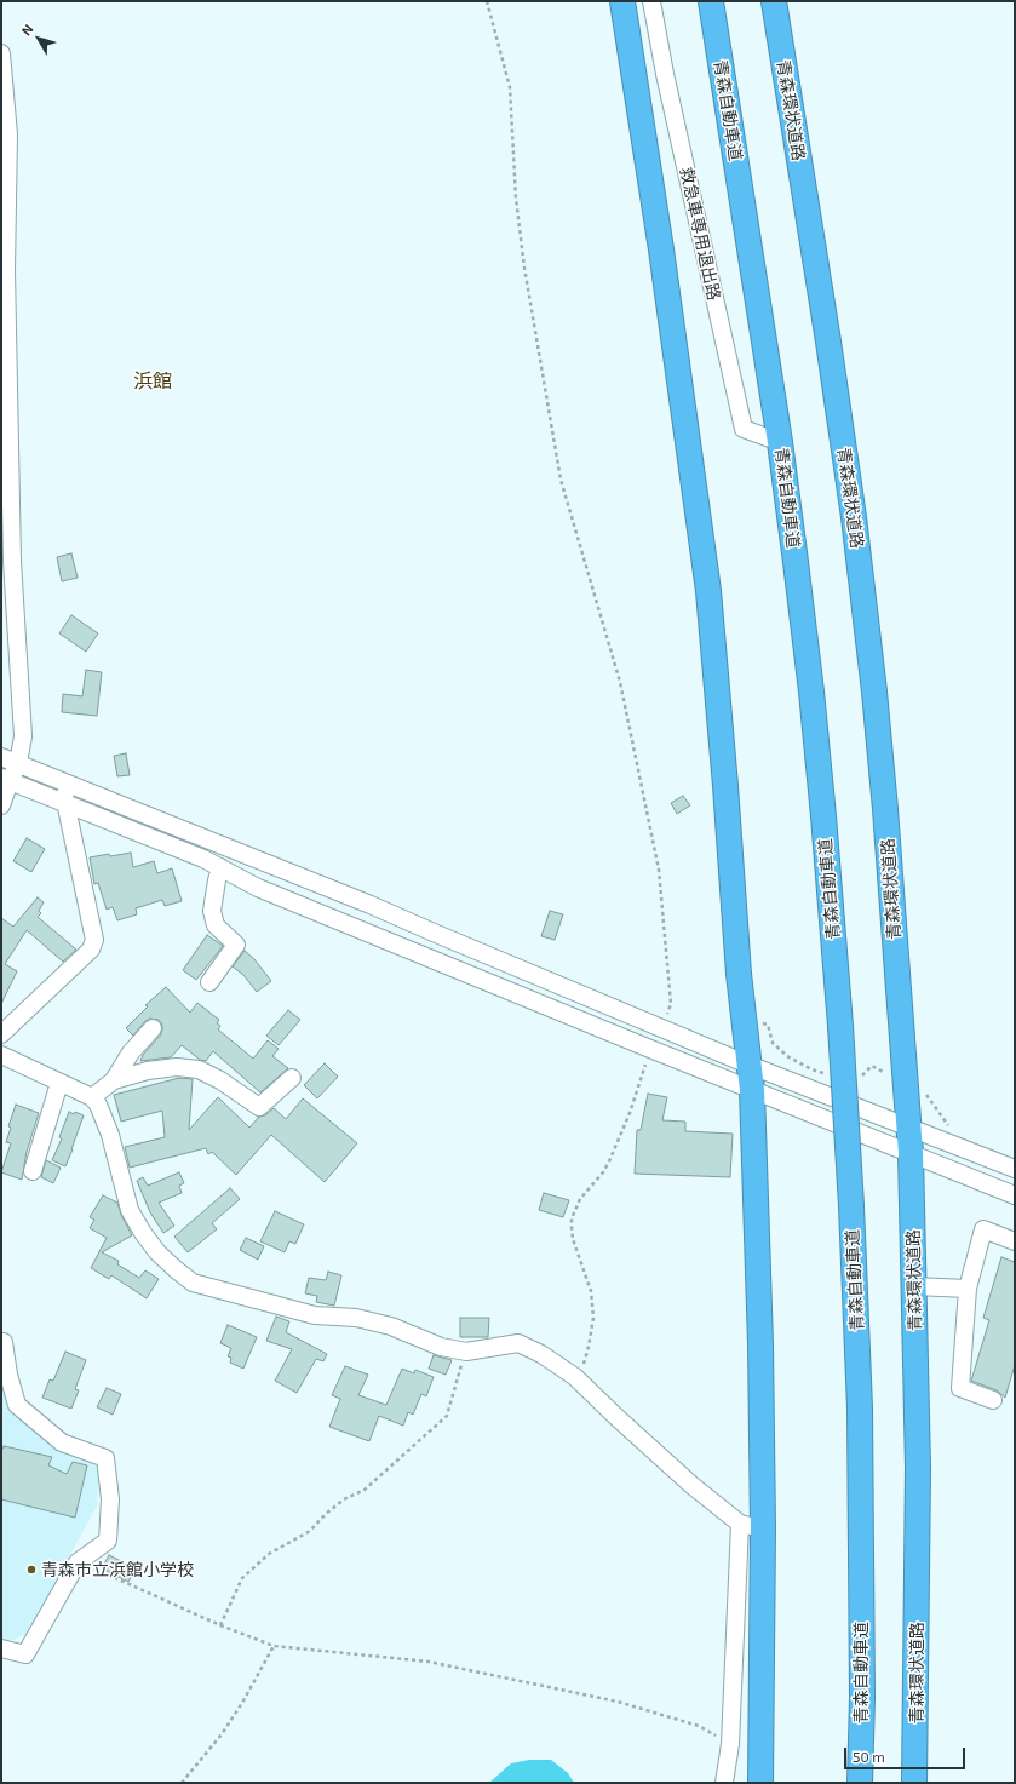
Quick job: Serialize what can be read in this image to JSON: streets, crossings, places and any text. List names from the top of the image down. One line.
{"streets":{"highway":["青森自動車道","青森環状道路"],"street":["救急車専用退出路"]},"crossings":[["青森自動車道","救急車専用退出路"]],"districts":["浜館"],"places":["青森市立浜館小学校"],"scale_bar":"50 m","north":"top left"}
